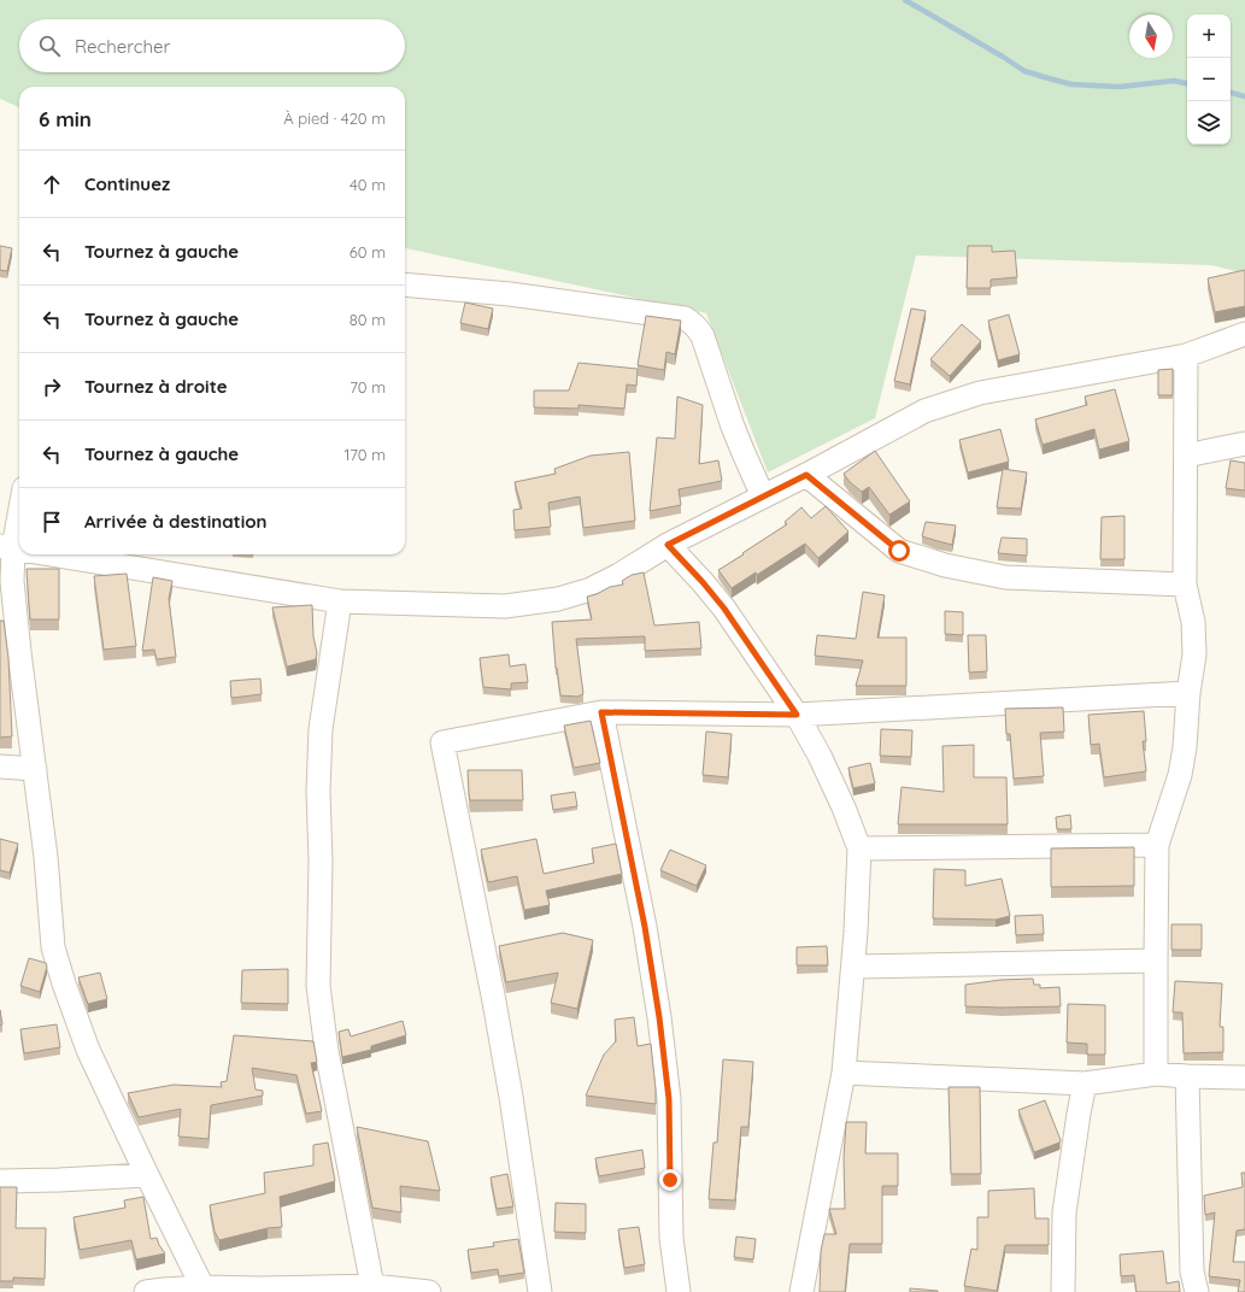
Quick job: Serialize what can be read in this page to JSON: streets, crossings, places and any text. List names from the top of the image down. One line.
{"north":"bottom","page":{"map_buttons":["+","−"],"search":"Rechercher","heading":["6 min","À pied · 420 m"],"list":[["Continuez","40 m"],["Tournez à gauche","60 m"],["Tournez à gauche","80 m"],["Tournez à droite","70 m"],["Tournez à gauche","170 m"],"Arrivée à destination"]}}
